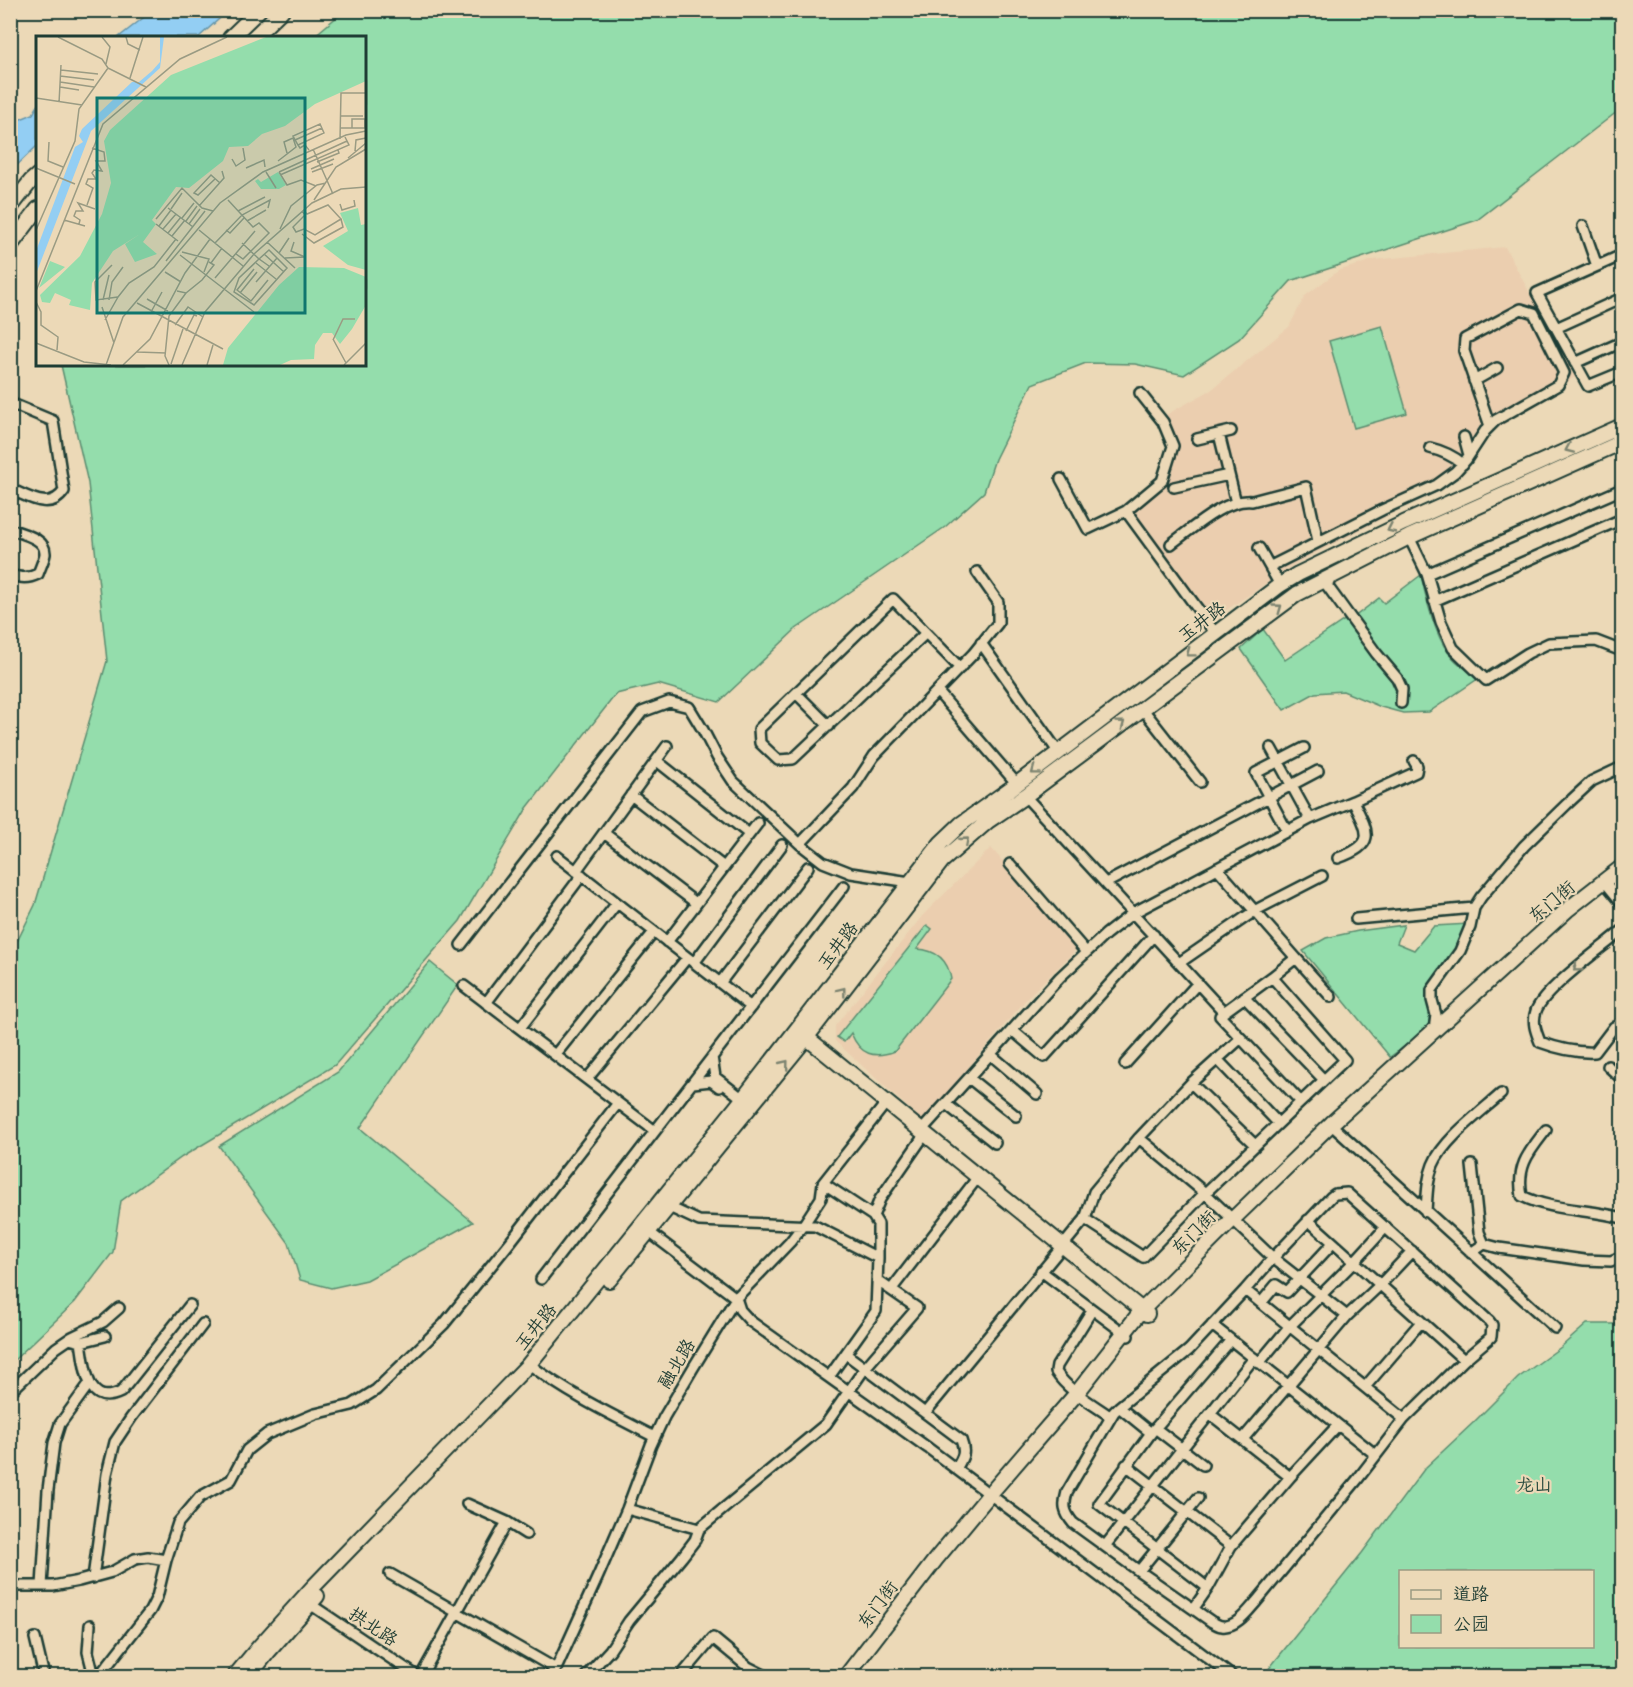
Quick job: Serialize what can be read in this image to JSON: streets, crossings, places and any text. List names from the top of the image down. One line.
{"streets":{"street":["玉井路","东门街","融北路","拱北路"]},"crossings":[["玉井路","拱北路"]],"parks":["龙山"],"legend":["道路","公园"]}
